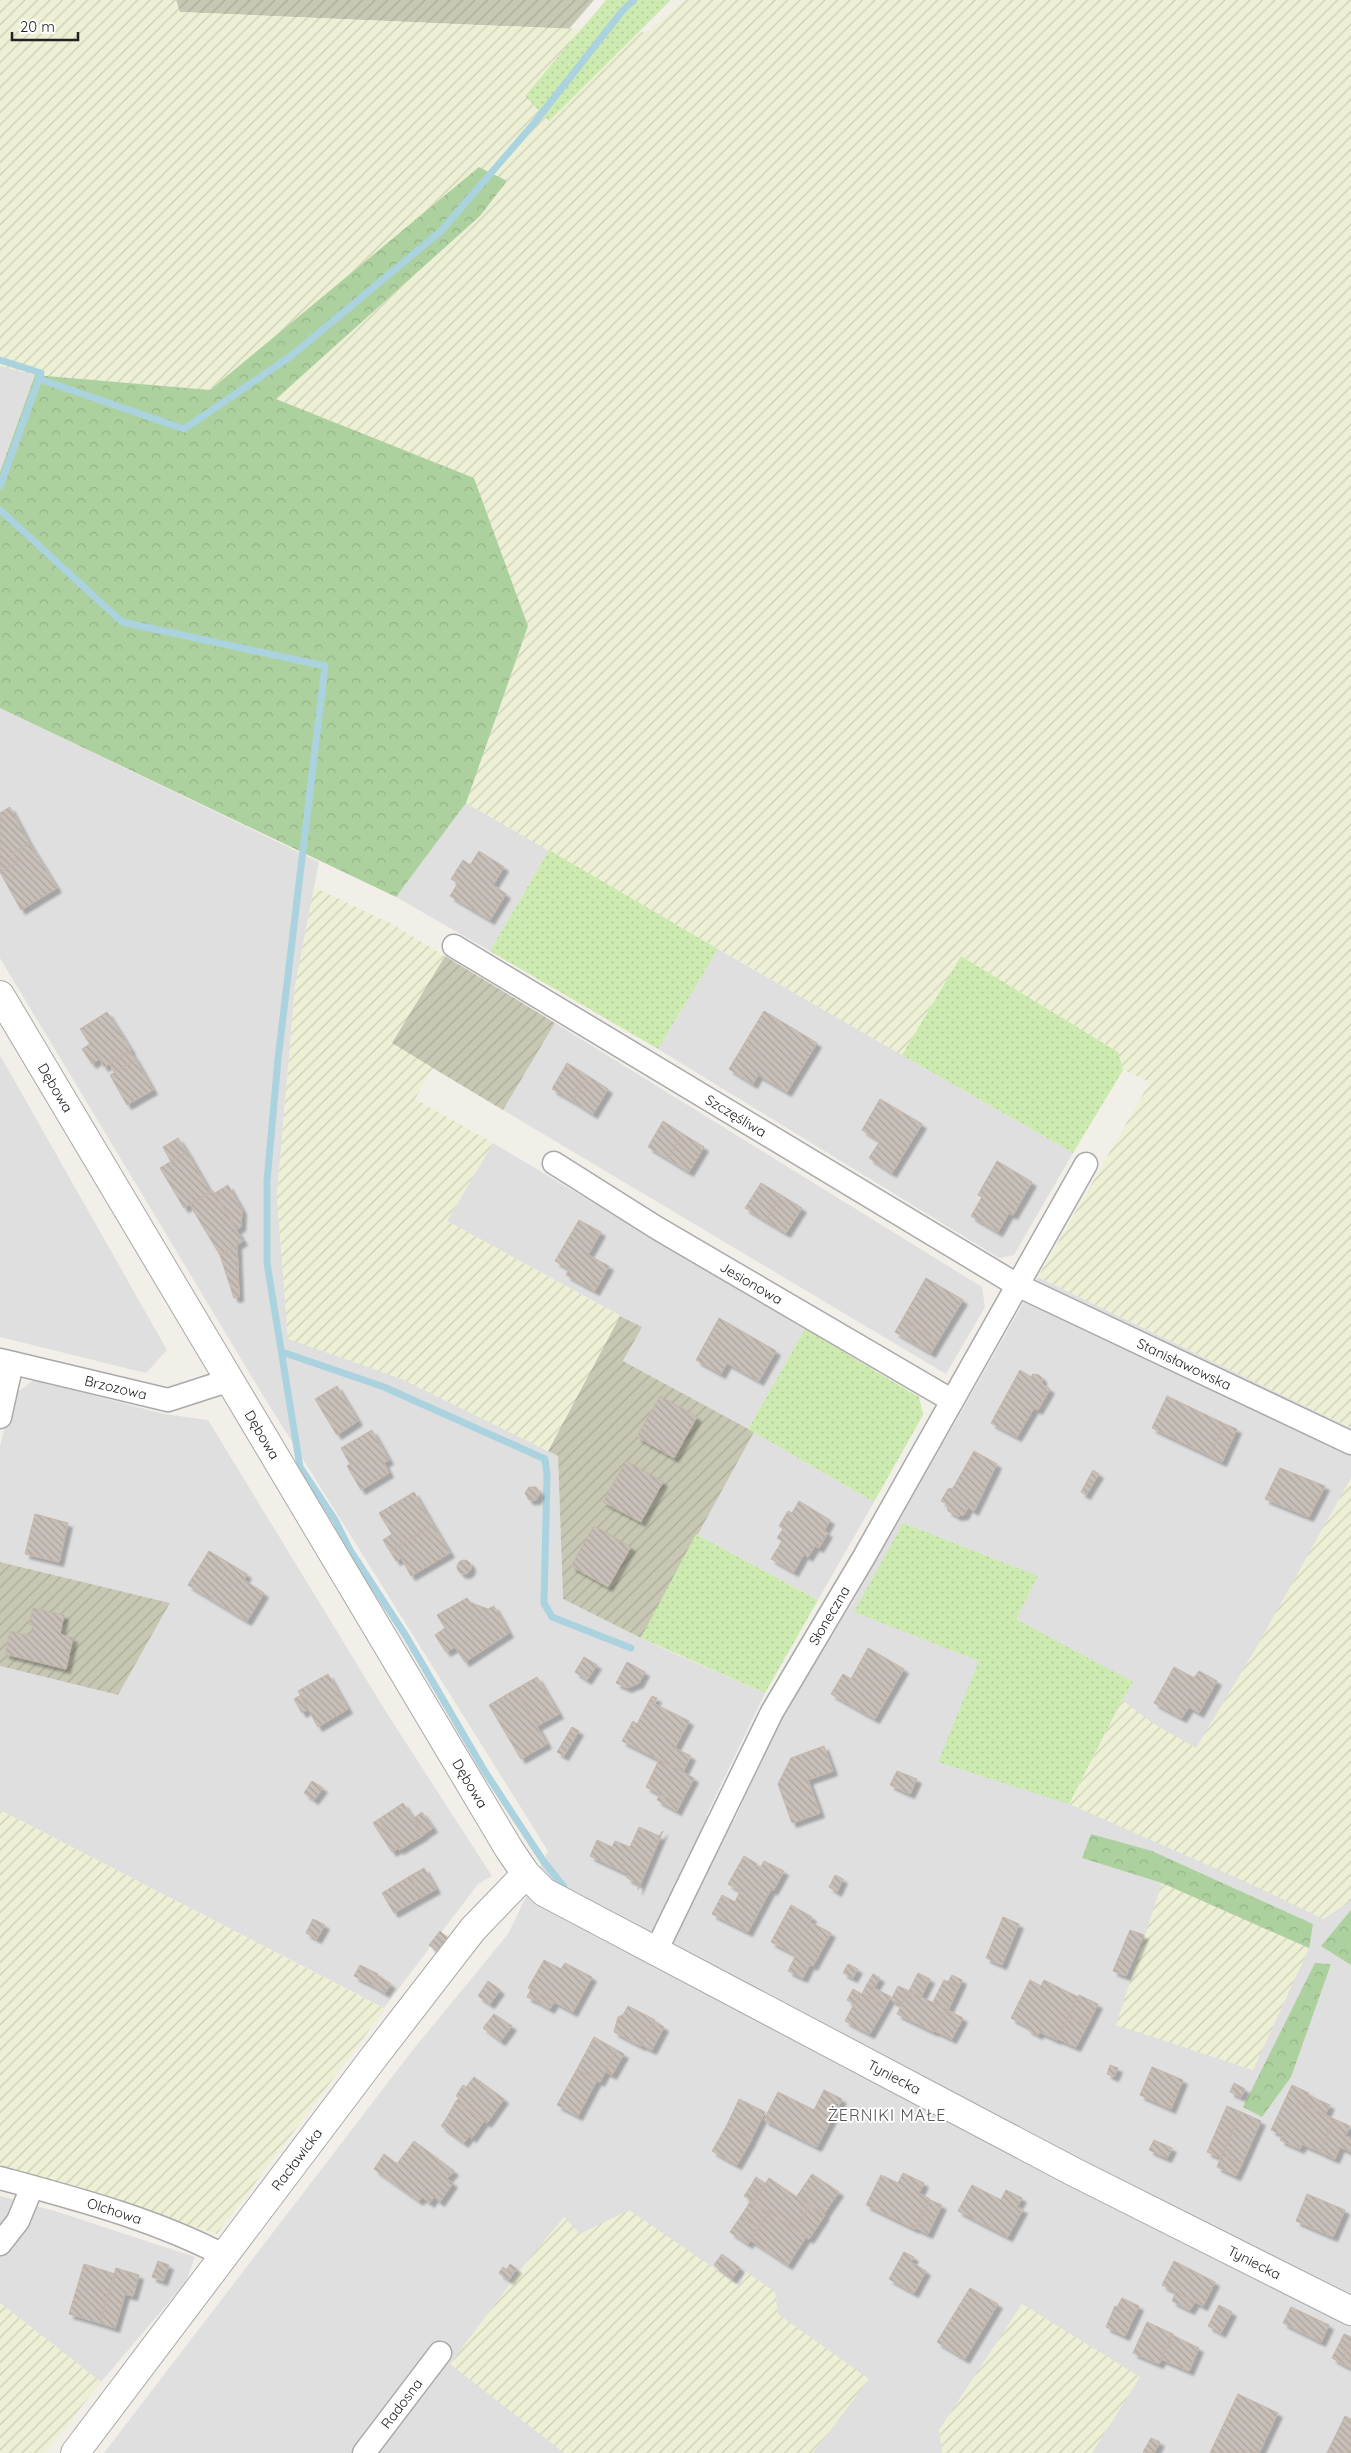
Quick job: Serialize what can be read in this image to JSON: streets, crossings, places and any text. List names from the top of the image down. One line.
{"streets":{"street":["Dębowa","Szczęśliwa","Jesionowa","Stanisławowska","Brzozowa","Słoneczna","Tyniecka","Racławicka","Olchowa","Radosna"]},"crossings":[["Dębowa","Brzozowa"],["Dębowa","Tyniecka"],["Dębowa","Racławicka"],["Szczęśliwa","Stanisławowska"],["Szczęśliwa","Słoneczna"],["Jesionowa","Słoneczna"],["Stanisławowska","Słoneczna"],["Słoneczna","Tyniecka"],["Tyniecka","Racławicka"],["Racławicka","Olchowa"]],"districts":["ŻERNIKI MAŁE"],"scale_bar":"20 m"}
